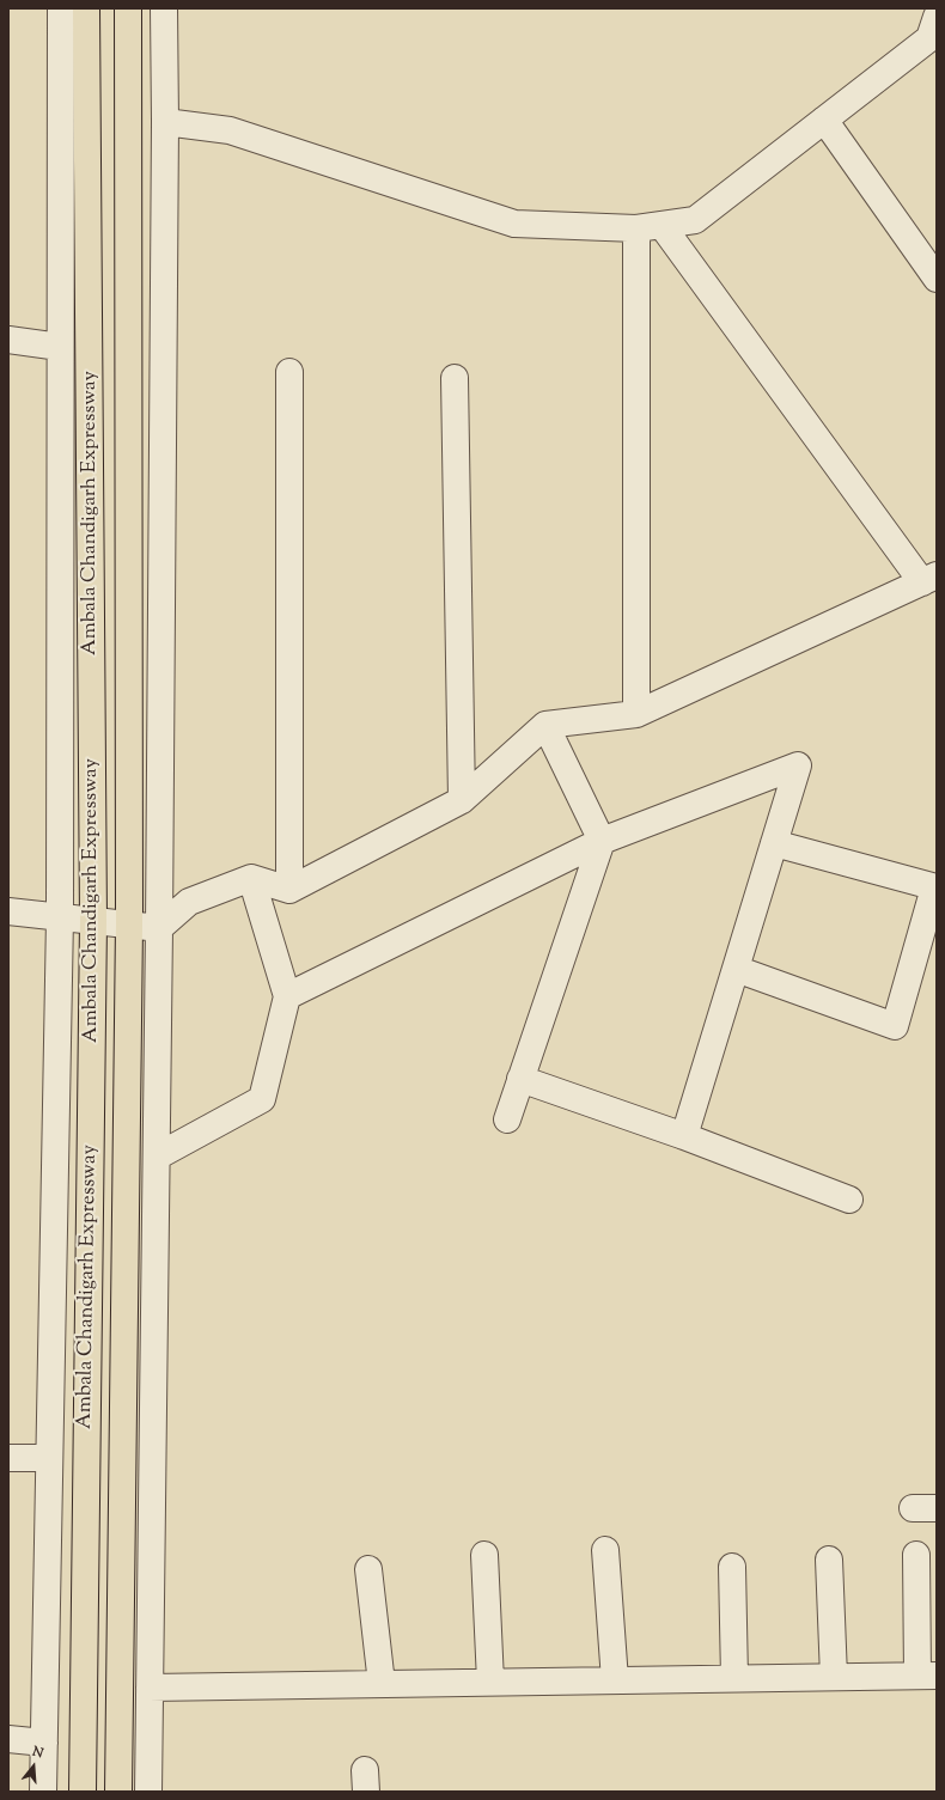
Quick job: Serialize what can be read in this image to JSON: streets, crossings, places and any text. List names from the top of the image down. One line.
{"streets":{"highway":["Ambala Chandigarh Expressway"]},"north":"top"}
